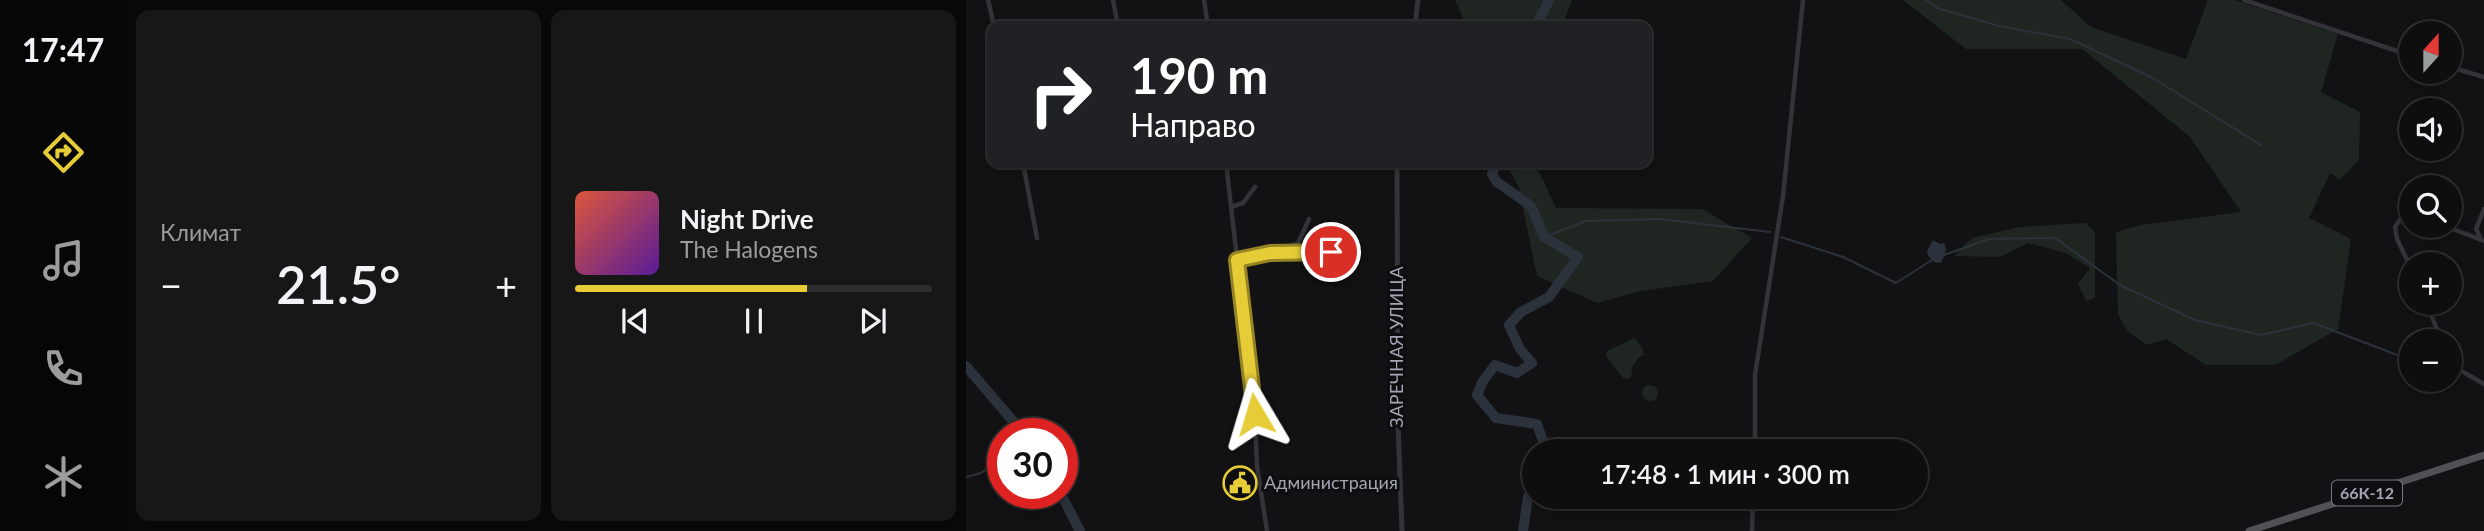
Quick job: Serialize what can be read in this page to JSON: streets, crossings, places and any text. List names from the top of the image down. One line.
{"streets":{"main road":["66К-12"],"street":["ЗАРЕЧНАЯ УЛИЦА"]},"places":{"public building":["Администрация"]},"north":"top","page":{"tabs":"17:47","tile":"Климат","map_buttons":["+","−"],"turn":["190 m","Направо"],"song":["Night Drive","The Halogens"],"heat":["−","21.5°","+"],"limit":"30","trip":"17:48 · 1 мин · 300 m"}}
